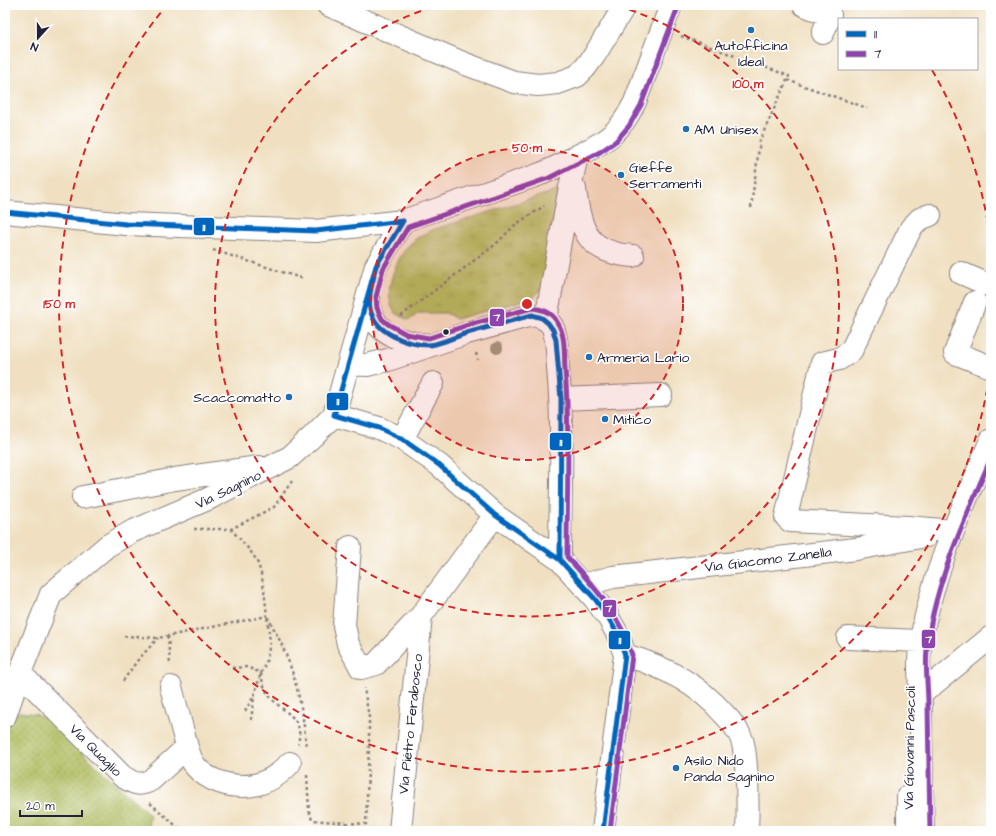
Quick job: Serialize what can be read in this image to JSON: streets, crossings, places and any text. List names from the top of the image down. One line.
{"streets":{"street":["Via Sagnino","Via Giacomo Zanella","Via Pietro Ferabosco","Via Giovanni Pascoli","Via Quaglio"]},"crossings":[["Via Sagnino","Via Quaglio"]],"places":["Autofficina Ideal","AM Unisex","Gieffe Serramenti","Armeria Lario","Scaccomatto","Mitico","Asilo Nido Panda Sagnino"],"lines":["transit line 7","transit line 11"],"legend":["11","7"],"scale_bar":"20 m","north":"bottom","rings":["100 m","50 m","150 m"]}
